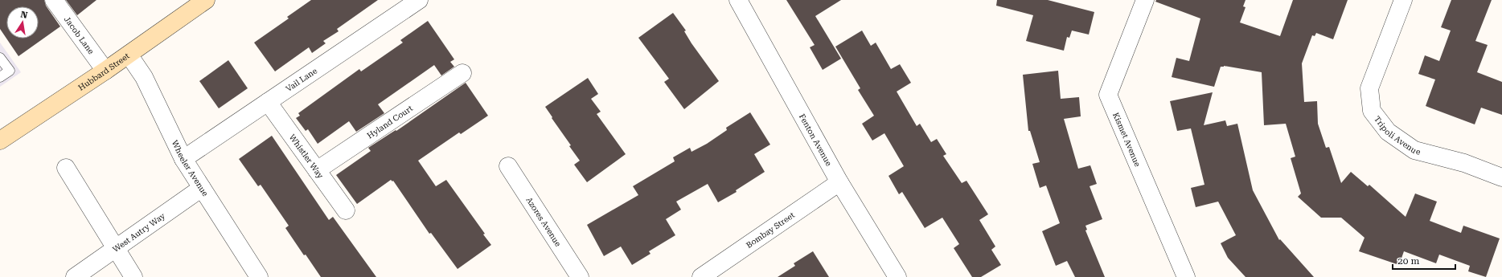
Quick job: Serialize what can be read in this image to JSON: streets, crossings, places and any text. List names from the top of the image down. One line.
{"streets":{"main road":["Hubbard Street"],"street":["Jacob Lane","Vail Lane","Hyland Court","Tripoli Avenue","Kismet Avenue","Fenton Avenue","Whistler Way","Wheeler Avenue","Azores Avenue","Bombay Street","West Autry Way"]},"crossings":[["Jacob Lane","Hubbard Street"],["Hubbard Street","Wheeler Avenue"],["Vail Lane","Whistler Way"],["Vail Lane","Wheeler Avenue"],["Hyland Court","Whistler Way"],["Fenton Avenue","Bombay Street"],["Wheeler Avenue","West Autry Way"]],"scale_bar":"20 m","north":"top"}
